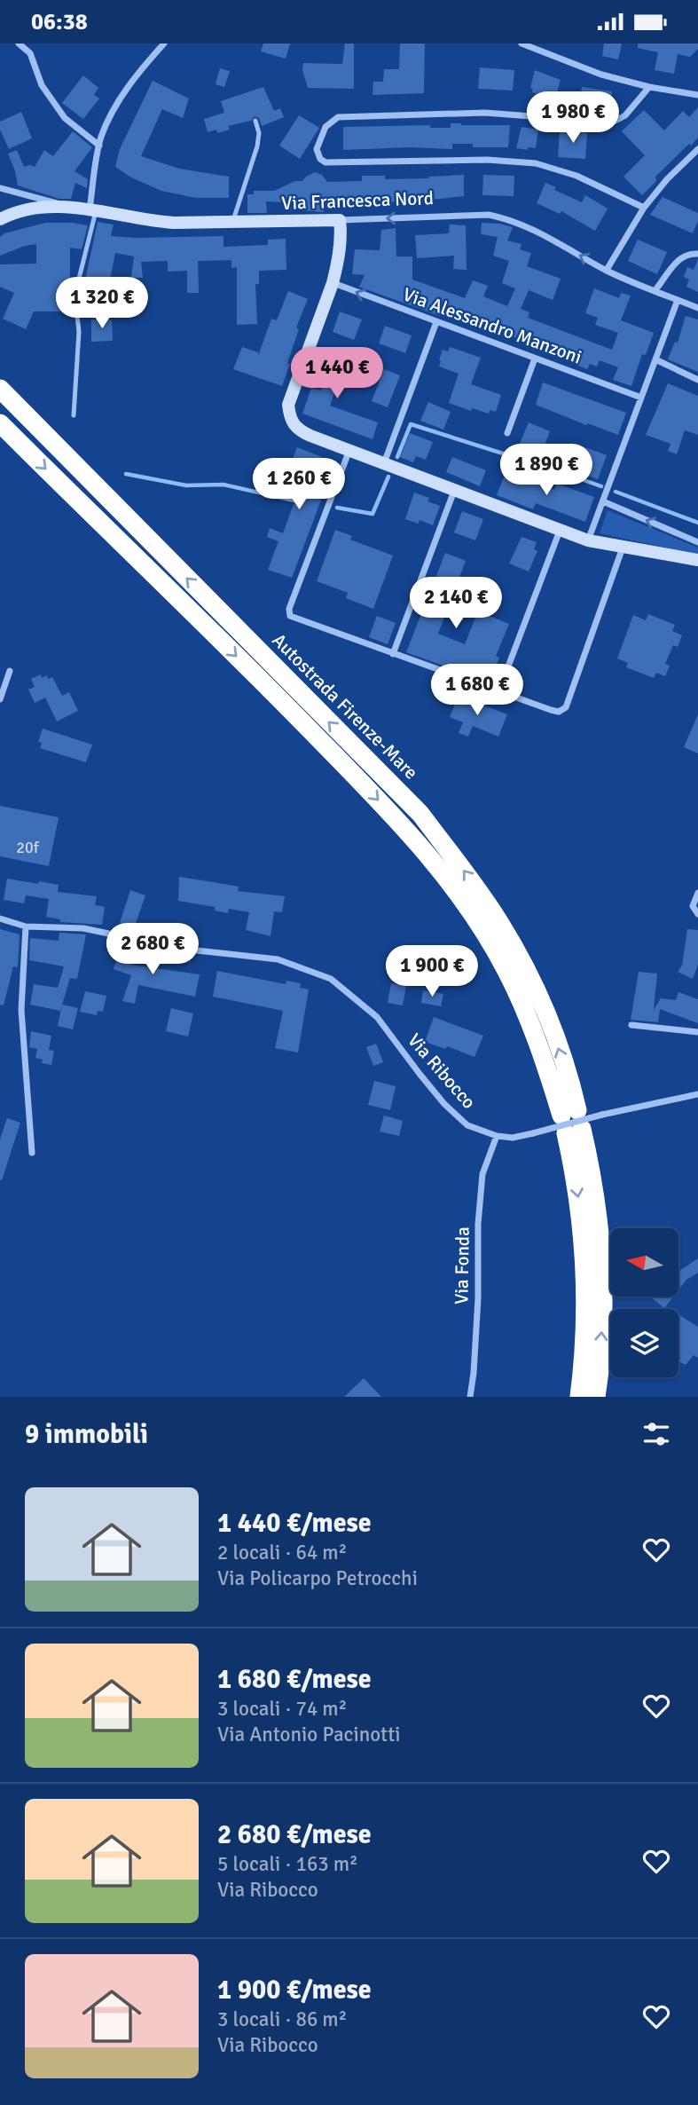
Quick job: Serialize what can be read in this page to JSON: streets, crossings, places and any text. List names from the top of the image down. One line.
{"streets":{"highway":["Autostrada Firenze-Mare"],"main road":["Via Francesca Nord"],"street":["Via Alessandro Manzoni","Via Ribocco","Via Fonda"]},"crossings":[["Via Ribocco","Via Fonda"]],"one_way":["Via Francesca Nord"],"house_numbers":["20f"],"north":"left","page":{"status":"06:38","price":["1 980 €","1 320 €","1 440 €","1 890 €","1 260 €","2 140 €","1 680 €","2 680 €","1 900 €"],"heading":"9 immobili","list":[{"name":"1 440 €/mese","note":"2 locali · 64 m² · Via Policarpo Petrocchi"},{"name":"1 680 €/mese","note":"3 locali · 74 m² · Via Antonio Pacinotti"},{"name":"2 680 €/mese","note":"5 locali · 163 m² · Via Ribocco"},{"name":"1 900 €/mese","note":"3 locali · 86 m² · Via Ribocco"}]}}
